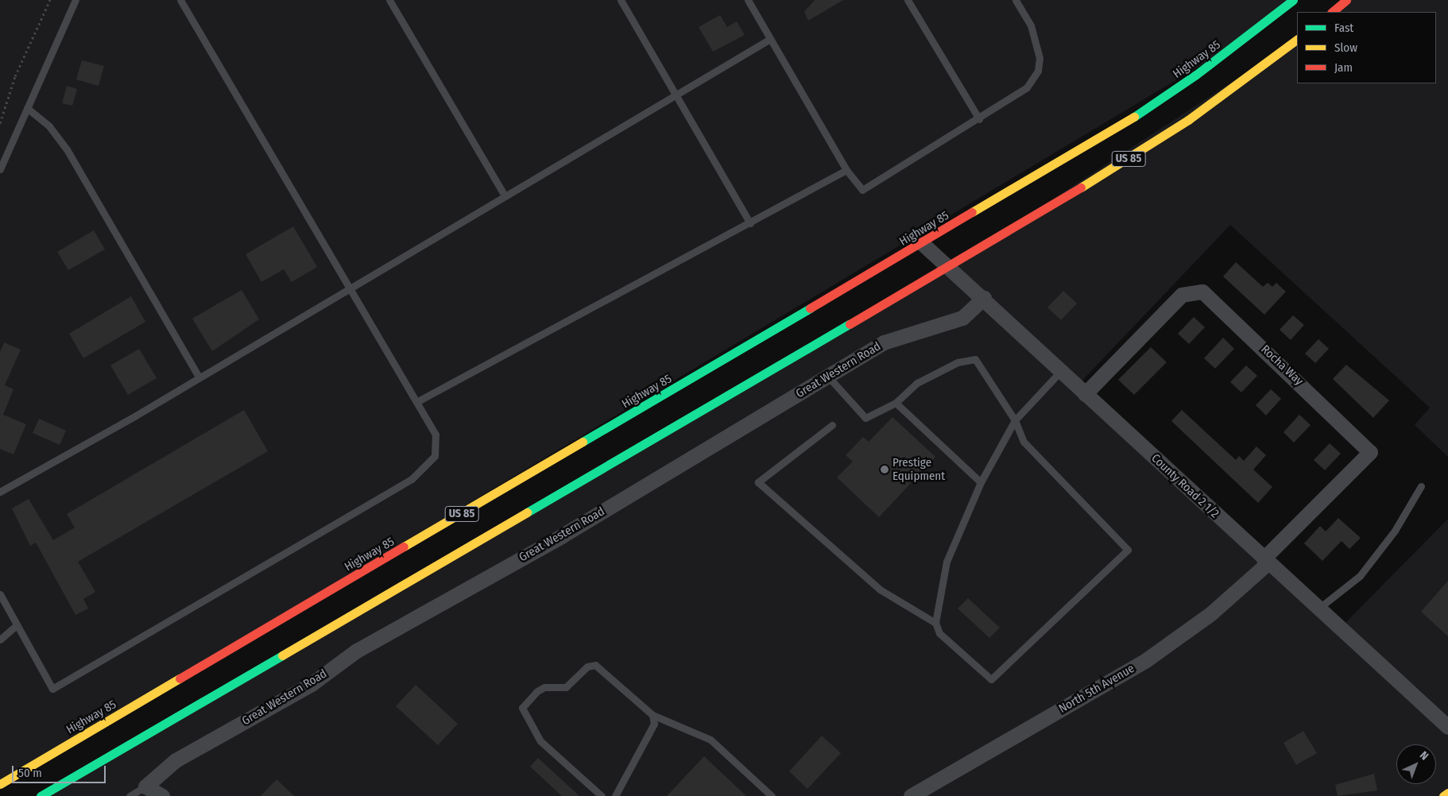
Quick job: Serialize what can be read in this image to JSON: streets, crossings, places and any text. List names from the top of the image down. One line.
{"streets":{"main road":["Highway 85","US 85"],"street":["Rocha Way","Great Western Road","County Road 2 1/2","North 5th Avenue"]},"crossings":[["Highway 85","County Road 2 1/2"],["US 85","County Road 2 1/2"],["Rocha Way","County Road 2 1/2"],["Rocha Way","North 5th Avenue"],["Great Western Road","County Road 2 1/2"],["County Road 2 1/2","North 5th Avenue"]],"places":["Prestige Equipment"],"legend":["Fast","Slow","Jam"],"scale_bar":"50 m","north":"top right"}
